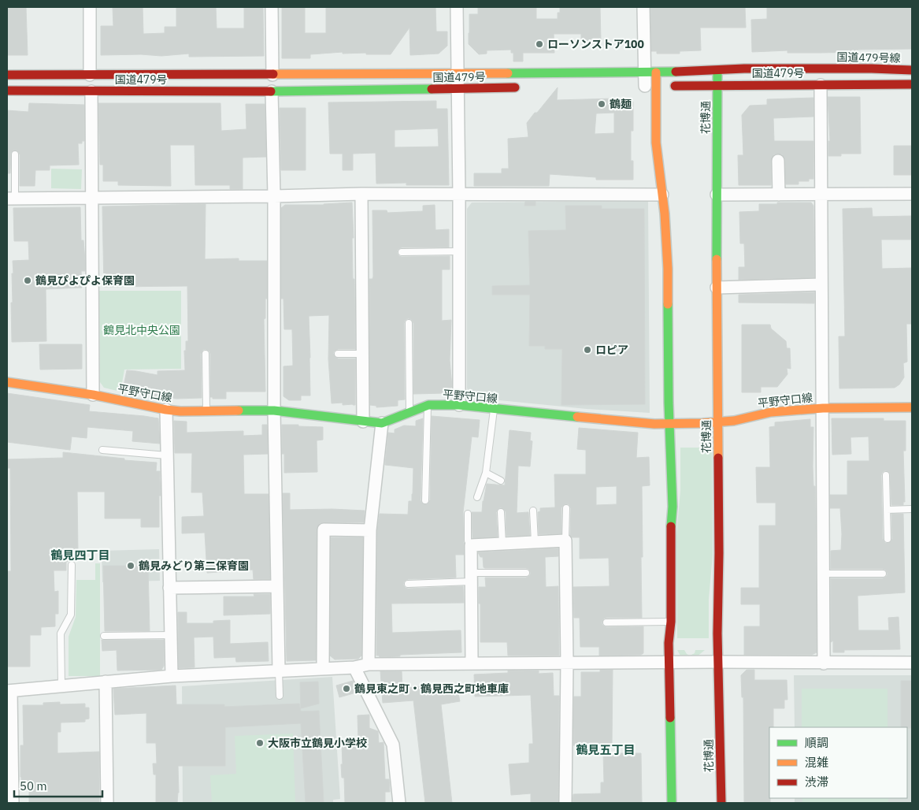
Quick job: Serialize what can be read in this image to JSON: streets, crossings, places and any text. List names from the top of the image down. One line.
{"streets":{"main road":["国道479号線","国道479号","花博通","平野守口線"]},"crossings":[["国道479号線","国道479号"],["国道479号","花博通"],["花博通","平野守口線"]],"districts":["鶴見四丁目","鶴見五丁目"],"parks":["鶴見北中央公園"],"places":["ローソンストア100","鶴麺","鶴見ぴよぴよ保育園","ロピア","鶴見みどり第二保育園","鶴見東之町・鶴見西之町地車庫","大阪市立鶴見小学校"],"legend":["順調","混雑","渋滞"],"scale_bar":"50 m"}
